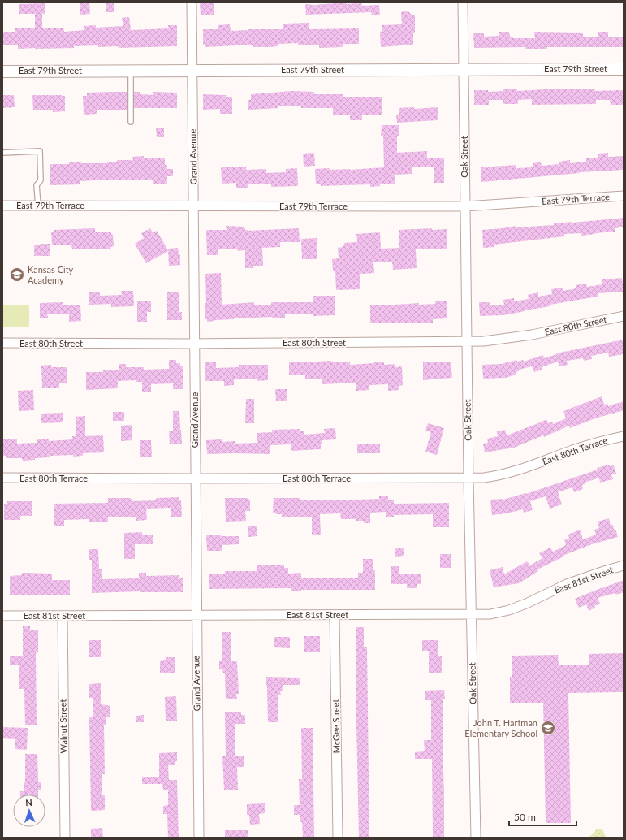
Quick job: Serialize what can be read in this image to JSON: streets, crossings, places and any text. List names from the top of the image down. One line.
{"streets":{"street":["East 79th Street","Grand Avenue","Oak Street","East 79th Terrace","East 80th Street","East 80th Terrace","East 81st Street","Walnut Street","McGee Street"]},"crossings":[["East 79th Street","Grand Avenue"],["East 79th Street","Oak Street"],["Grand Avenue","East 79th Terrace"],["Grand Avenue","East 80th Street"],["Grand Avenue","East 80th Terrace"],["Grand Avenue","East 81st Street"],["Oak Street","East 79th Terrace"],["Oak Street","East 80th Street"],["Oak Street","East 80th Terrace"],["Oak Street","East 81st Street"],["East 81st Street","Walnut Street"],["East 81st Street","McGee Street"]],"places":{"school or university":["Kansas City Academy","John T. Hartman Elementary School"]},"scale_bar":"50 m","north":"top"}
